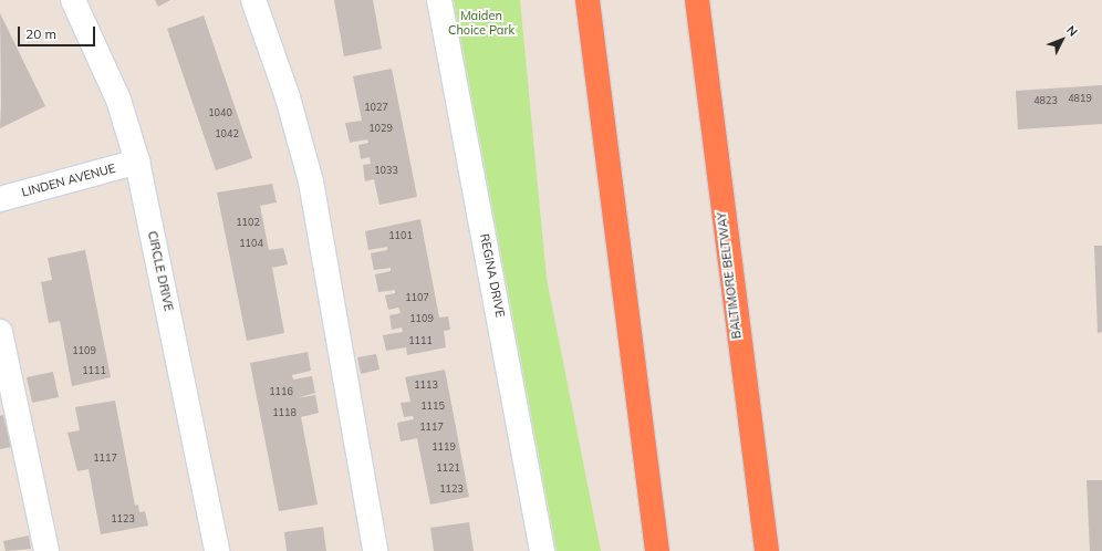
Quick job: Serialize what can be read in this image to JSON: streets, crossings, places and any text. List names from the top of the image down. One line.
{"streets":{"highway":["BALTIMORE BELTWAY"],"street":["LINDEN AVENUE","CIRCLE DRIVE","REGINA DRIVE"]},"crossings":[["LINDEN AVENUE","CIRCLE DRIVE"]],"parks":["Maiden Choice Park"],"house_numbers":["4819","4823","1027","1040","1029","1042","1033","1102","1101","1104","1107","1109","1111","1109","1111","1113","1116","1115","1118","1117","1119","1117","1121","1123","1123"],"scale_bar":"20 m","north":"top right"}
